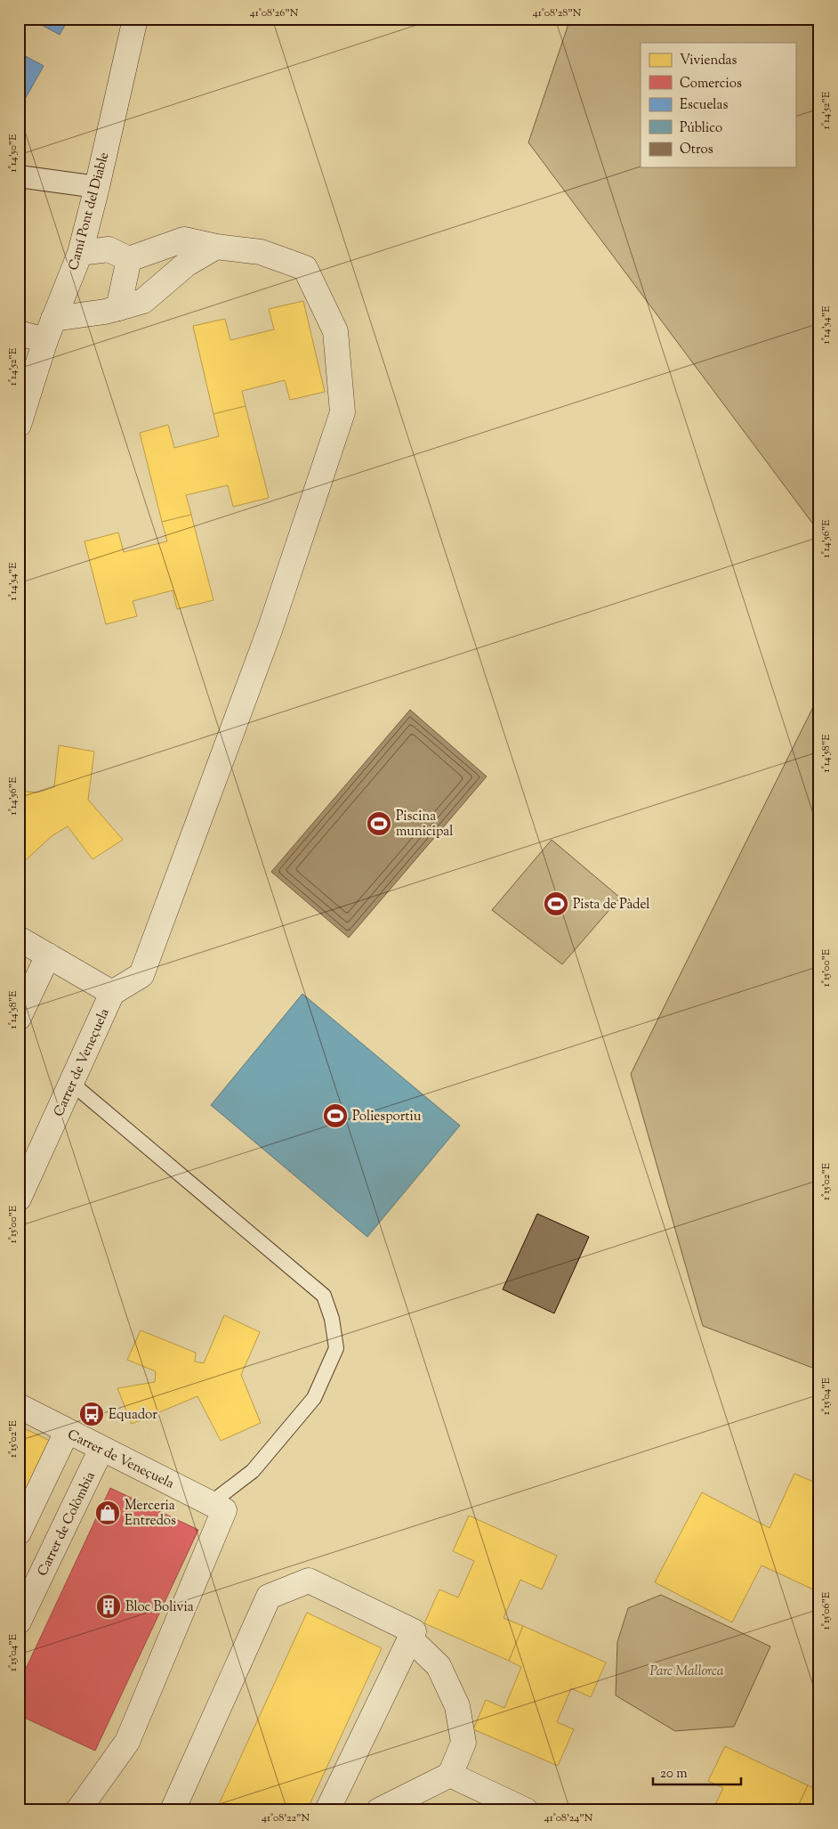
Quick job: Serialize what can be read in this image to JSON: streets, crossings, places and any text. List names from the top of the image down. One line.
{"streets":{"street":["Camí Pont del Diable","Carrer de Veneçuela","Carrer de Colòmbia"]},"crossings":[["Carrer de Veneçuela","Carrer de Colòmbia"]],"parks":["Parc Mallorca"],"places":{"sports":["Piscina municipal","Pista de Pàdel","Poliesportiu"],"bus stop":["Equador"],"shop":["Merceria Entredos"],"building":["Bloc Bolivia"]},"legend":["Viviendas","Comercios","Escuelas","Público","Otros"],"scale_bar":"20 m","coordinates":["41°08'26\"N","41°08'28\"N","1°14'52\"E","1°14'50\"E","1°14'54\"E","1°14'56\"E","1°14'58\"E","1°15'00\"E","1°15'02\"E","1°15'04\"E","1°15'06\"E","41°08'22\"N","41°08'24\"N"]}
